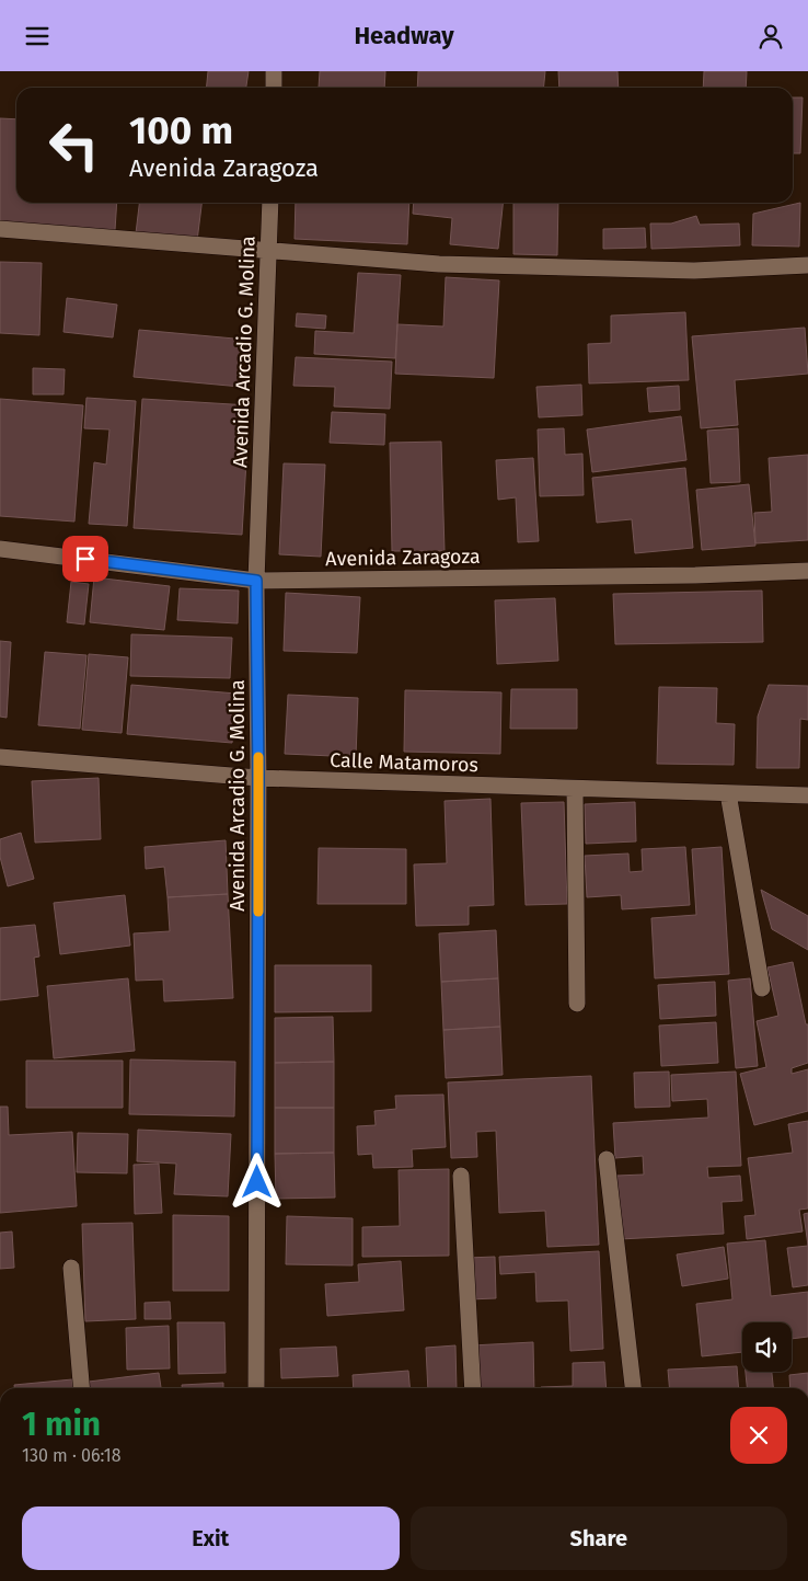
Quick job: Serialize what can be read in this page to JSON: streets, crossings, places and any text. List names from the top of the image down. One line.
{"streets":{"street":["Avenida Arcadio G. Molina","Avenida Zaragoza","Calle Matamoros"]},"crossings":[["Avenida Arcadio G. Molina","Avenida Zaragoza"],["Avenida Arcadio G. Molina","Calle Matamoros"]],"page":{"header":"Headway","turn":["100 m","Avenida Zaragoza"],"heading":["1 min","130 m · 06:18"],"buttons":["Exit","Share"]}}
